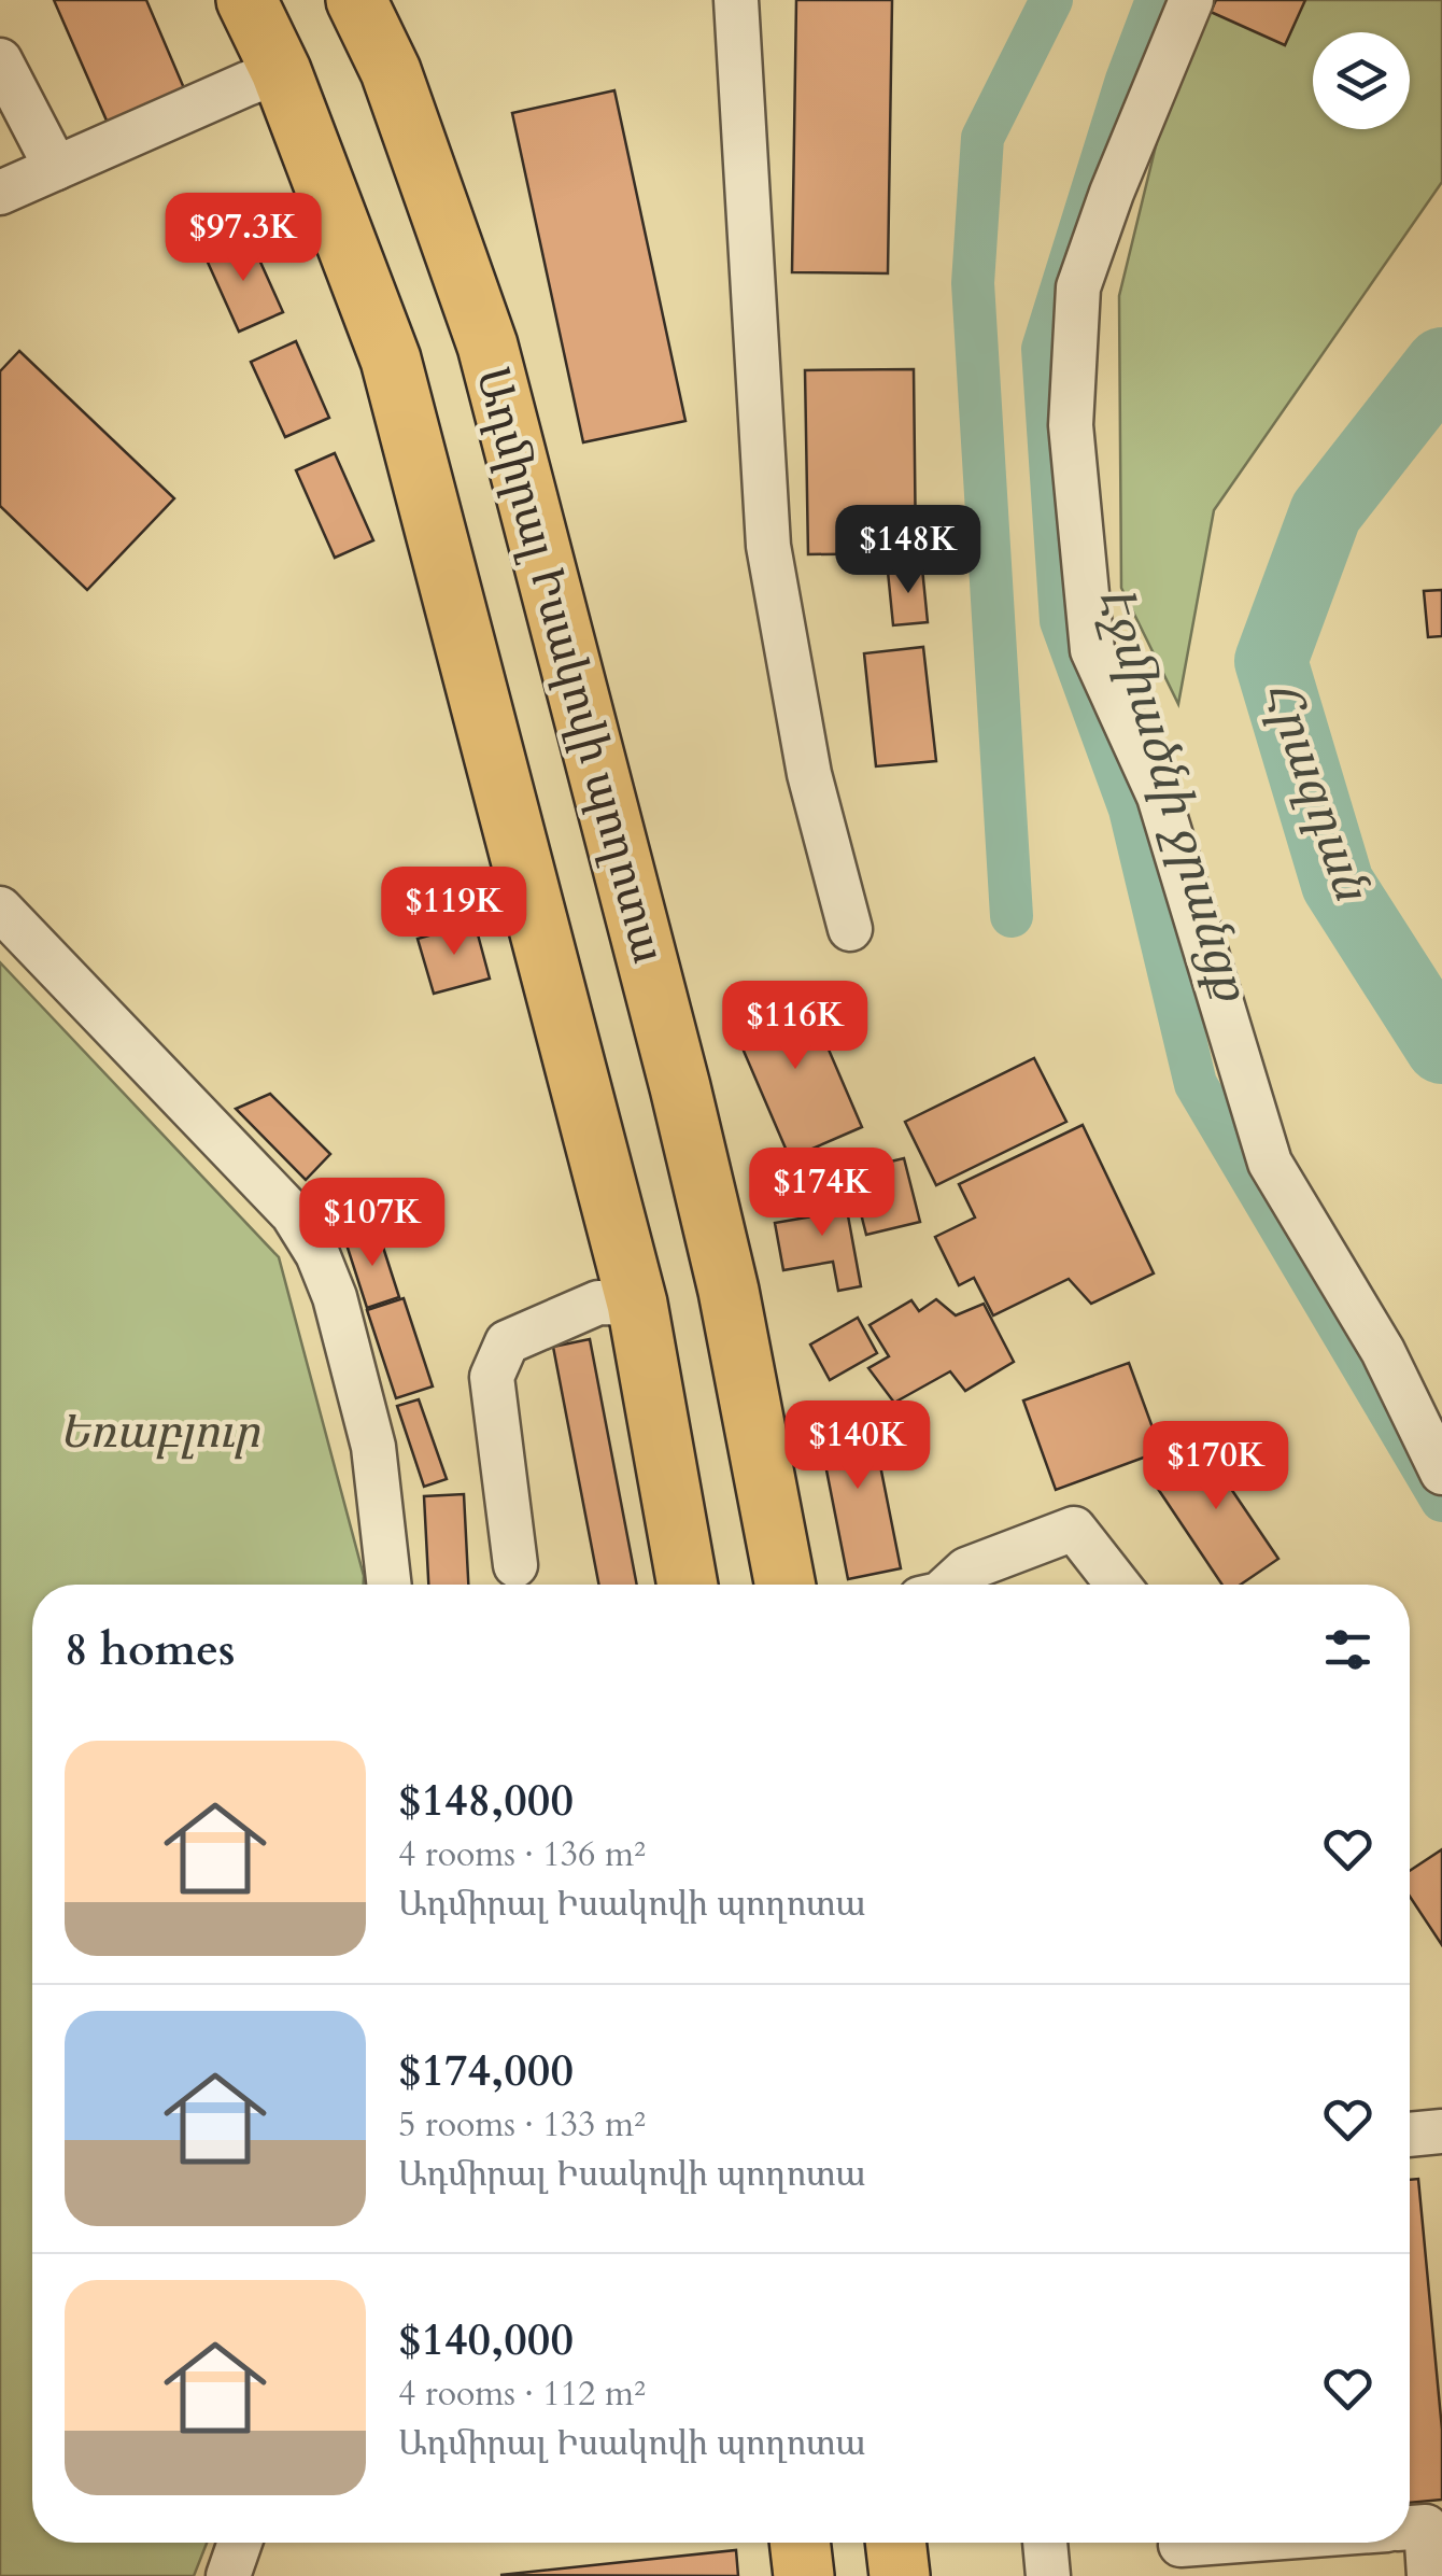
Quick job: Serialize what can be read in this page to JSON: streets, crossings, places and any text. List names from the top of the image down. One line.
{"streets":{"highway":["Ադմիրալ Իսակովի պողոտա"]},"water":["Հրազդան","Էջմիածնի ջրանցք"],"parks":["Եռաբլուր"],"page":{"price":["$97.3K","$148K","$119K","$116K","$174K","$107K","$140K","$170K"],"heading":"8 homes","list":[{"name":"$148,000","note":"4 rooms · 136 m² · Ադմիրալ Իսակովի պողոտա"},{"name":"$174,000","note":"5 rooms · 133 m² · Ադմիրալ Իսակովի պողոտա"},{"name":"$140,000","note":"4 rooms · 112 m² · Ադմիրալ Իսակովի պողոտա"}]}}
